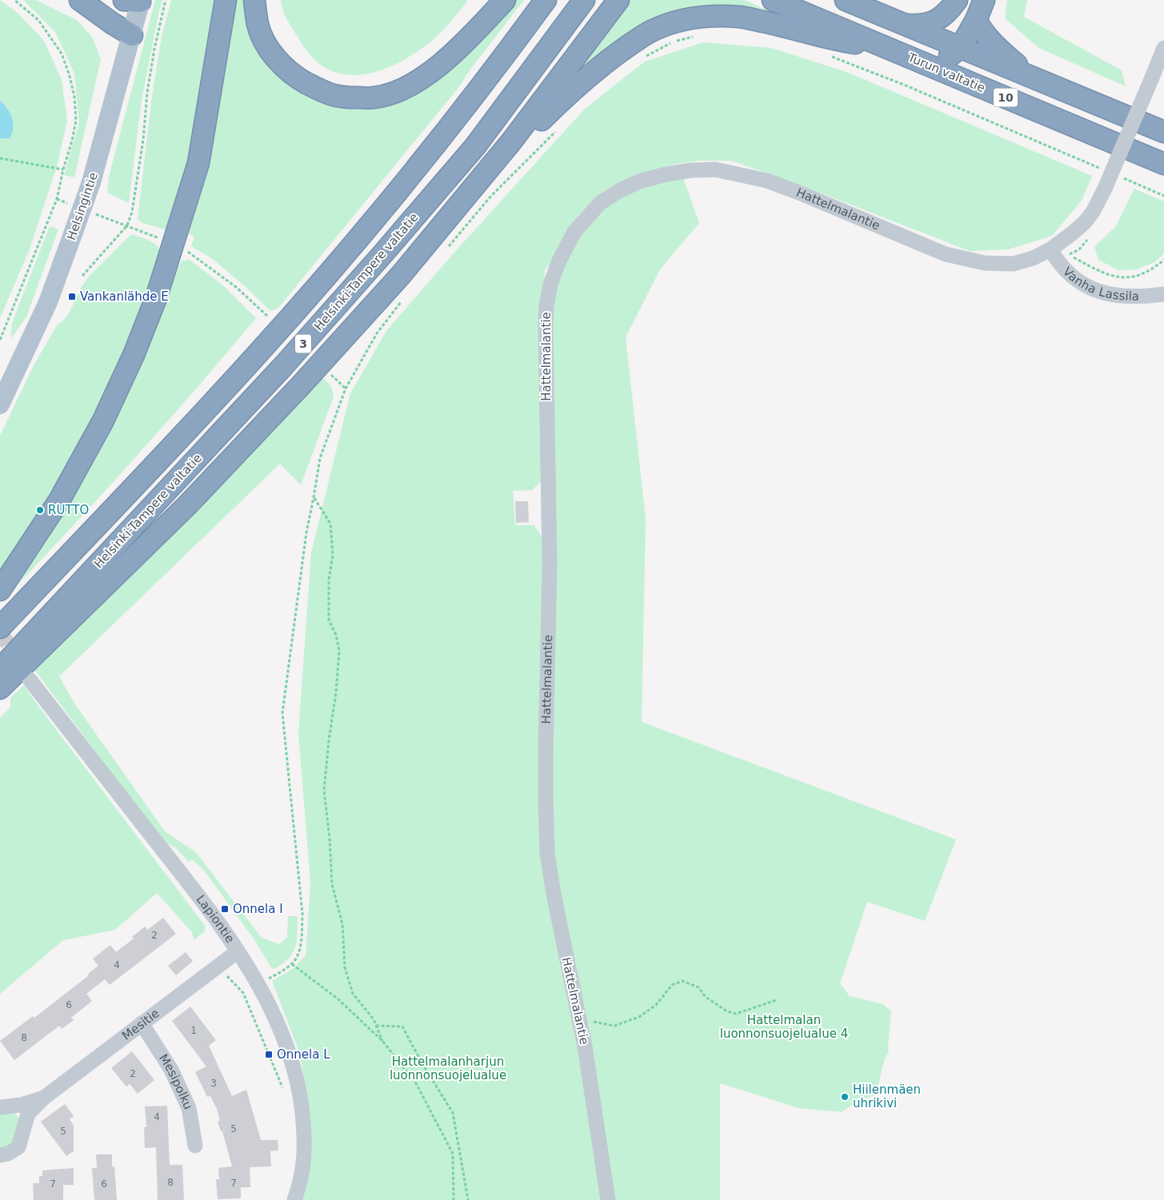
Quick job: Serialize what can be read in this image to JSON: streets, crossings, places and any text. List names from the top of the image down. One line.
{"streets":{"highway":["Turun valtatie","10","Helsinki-Tampere valtatie","3"],"main road":["Helsingintie"],"street":["Hattelmalantie","Vanha Lassila","Lapiontie","Mesitie","Mesipolku"]},"crossings":[["Hattelmalantie","Vanha Lassila"],["Lapiontie","Mesitie"],["Mesitie","Mesipolku"]],"parks":["Hattelmalan luonnonsuojelualue 4","Hattelmalanharjun luonnonsuojelualue"],"places":{"transit":["Vankanlähde E","Onnela I","Onnela L"],"other":["RUTTO","Hiilenmäen uhrikivi"]},"house_numbers":["2","4","6","1","8","2","3","4","5","5","8","7","7","6"]}
